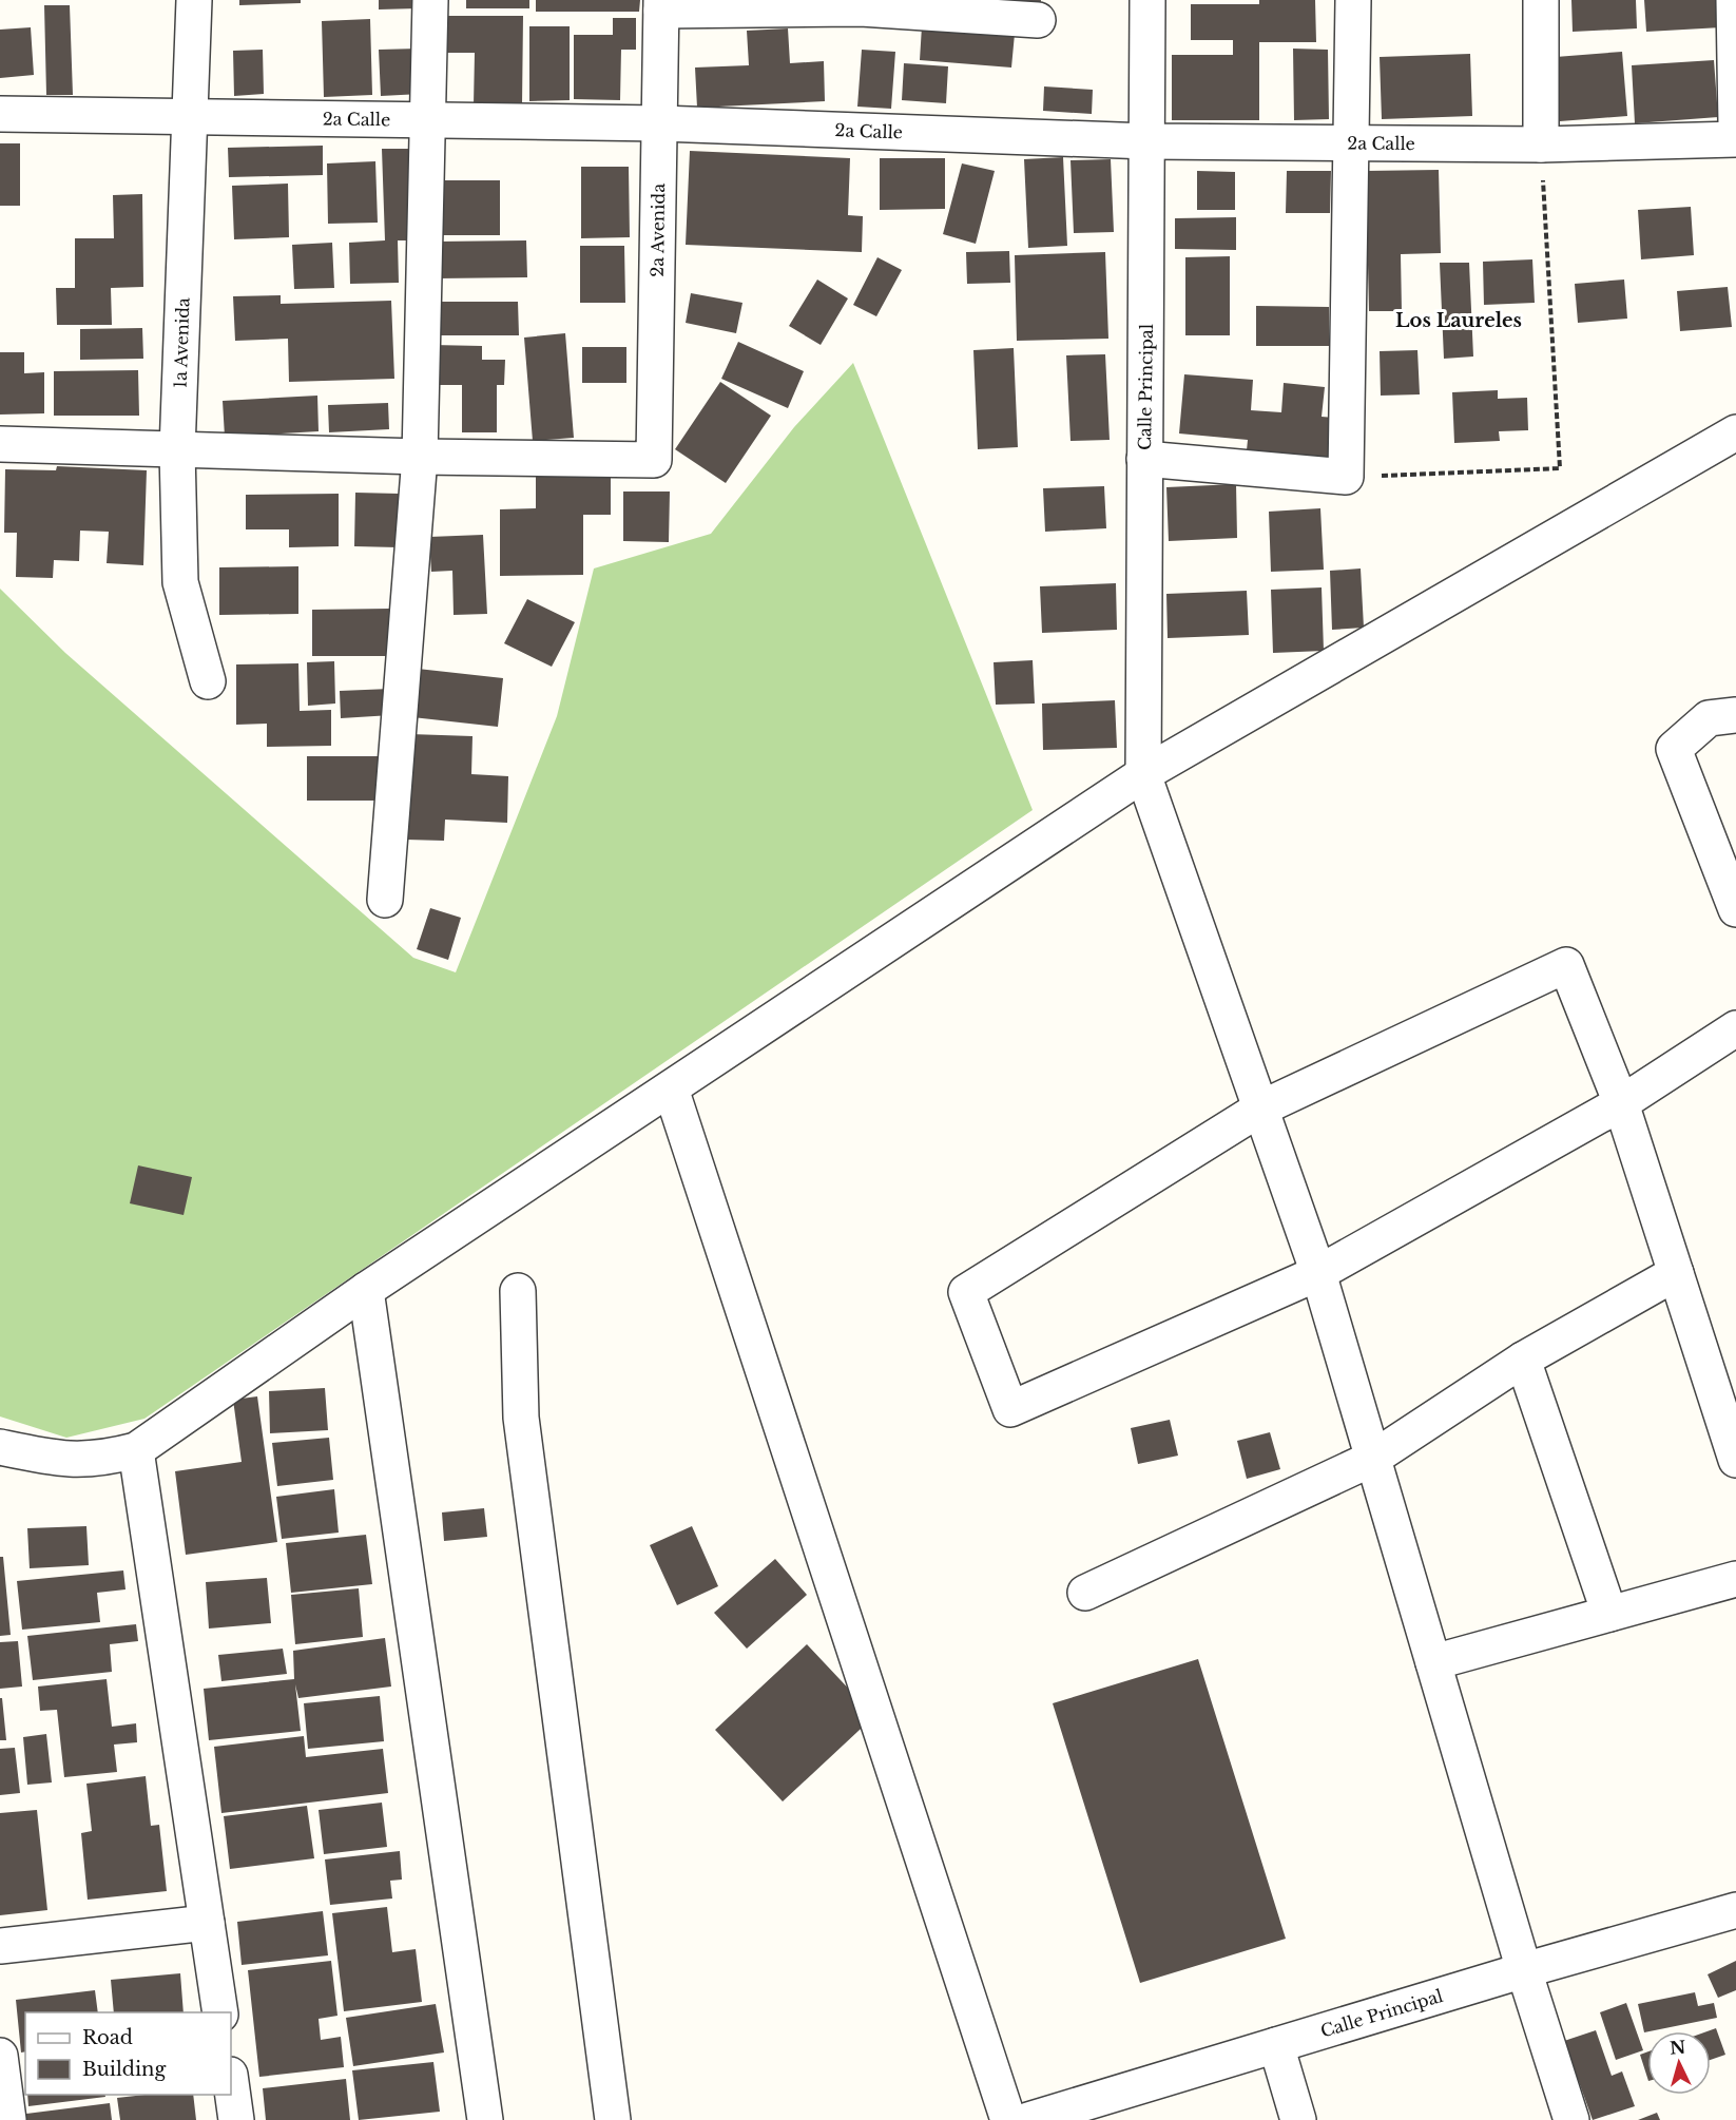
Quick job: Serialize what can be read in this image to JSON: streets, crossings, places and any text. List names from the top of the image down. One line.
{"streets":{"street":["2a Calle","2a Avenida","1a Avenida","Calle Principal"]},"crossings":[["2a Calle","2a Avenida"],["2a Calle","1a Avenida"],["2a Calle","Calle Principal"]],"districts":["Los Laureles"],"legend":["Road","Building"],"north":"top"}
